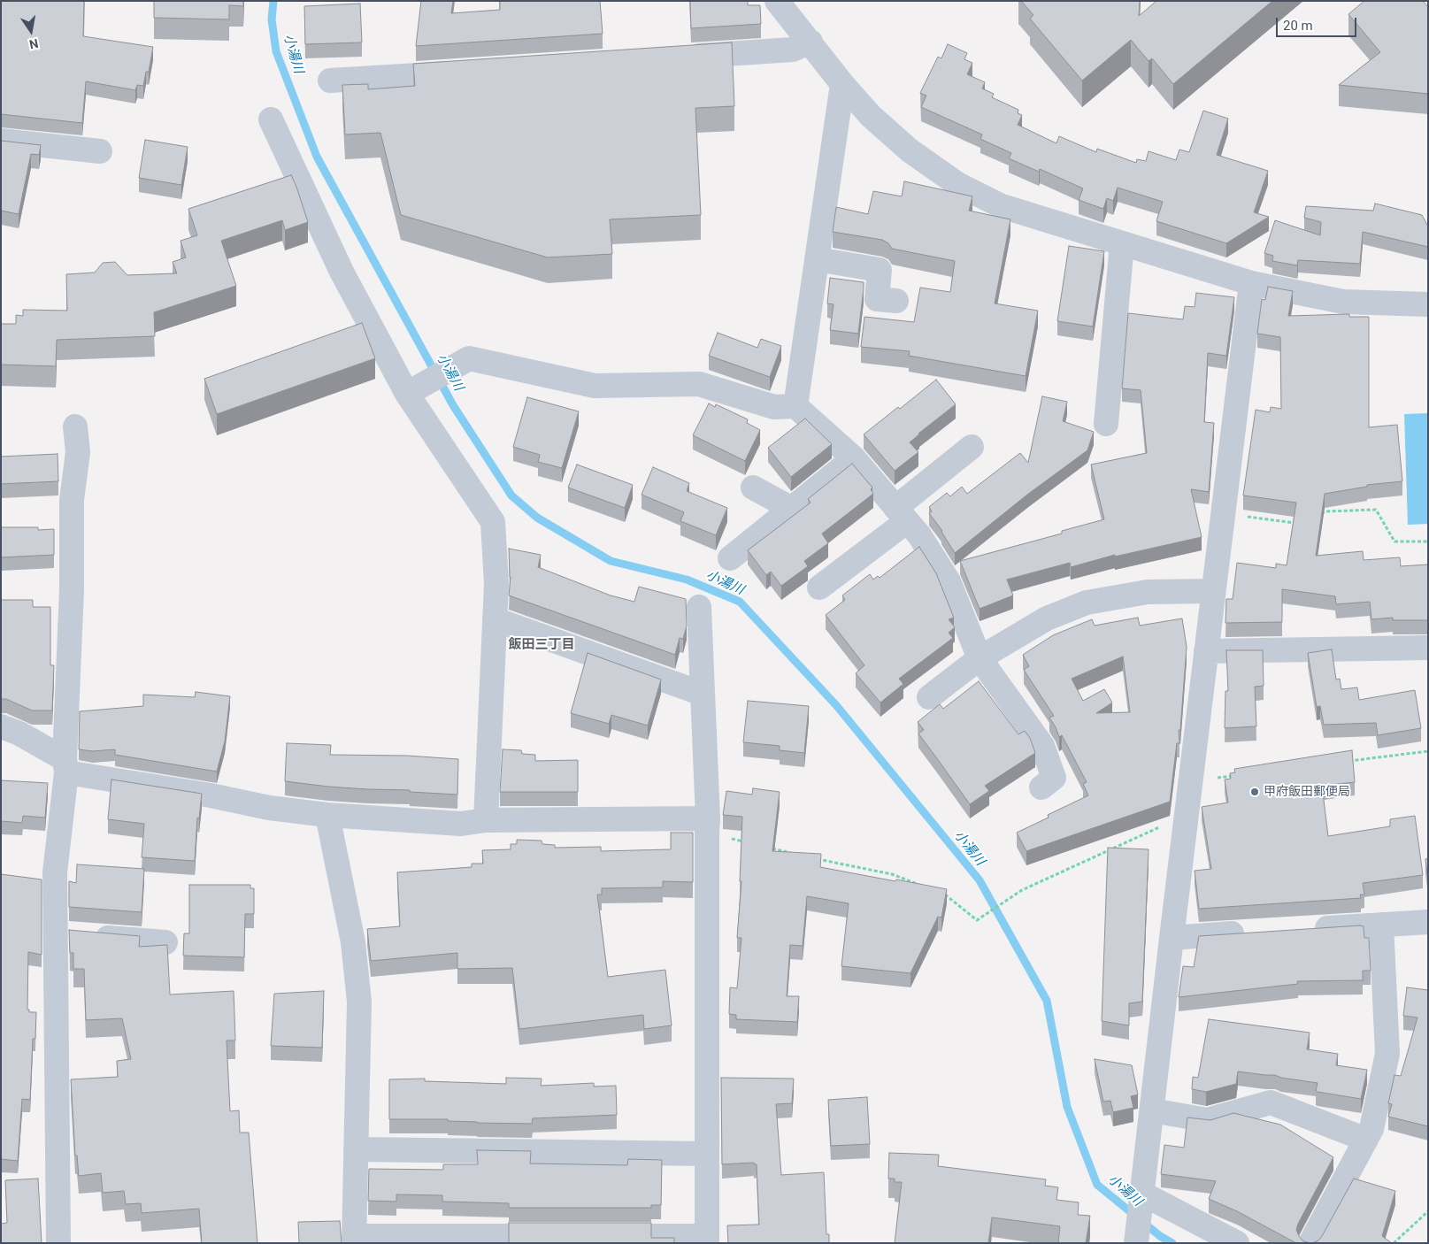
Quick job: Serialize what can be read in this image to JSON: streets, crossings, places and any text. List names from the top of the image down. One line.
{"districts":["飯田三丁目"],"water":["小湯川"],"places":["甲府飯田郵便局"],"scale_bar":"20 m","north":"bottom"}
